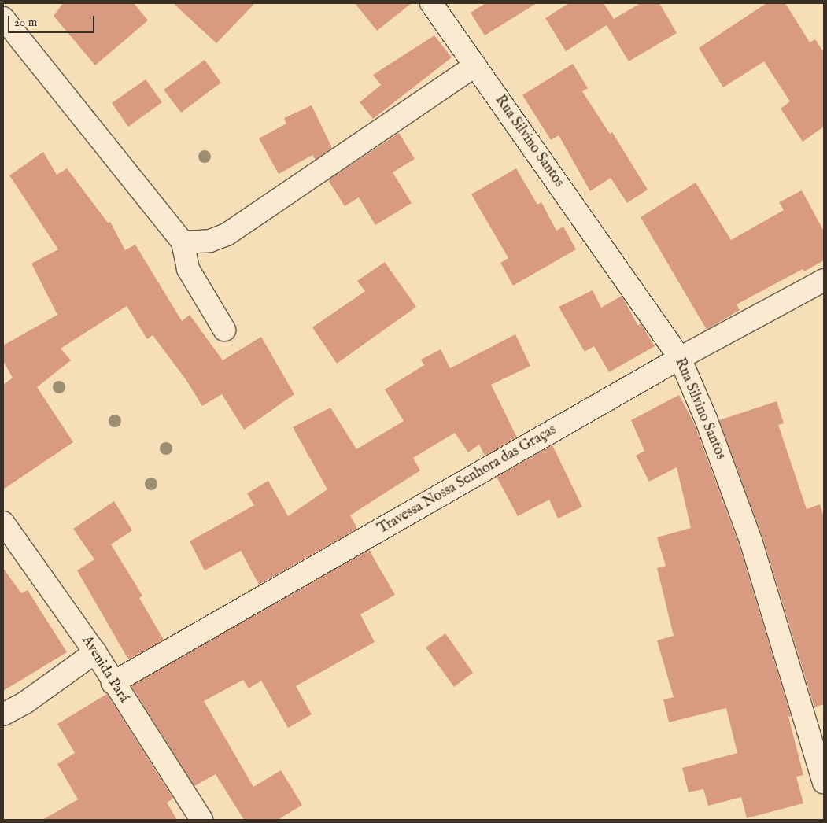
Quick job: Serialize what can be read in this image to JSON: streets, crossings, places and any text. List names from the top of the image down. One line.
{"streets":{"street":["Rua Silvino Santos","Travessa Nossa Senhora das Graças","Avenida Pará"]},"crossings":[["Rua Silvino Santos","Travessa Nossa Senhora das Graças"],["Travessa Nossa Senhora das Graças","Avenida Pará"]],"scale_bar":"20 m"}
